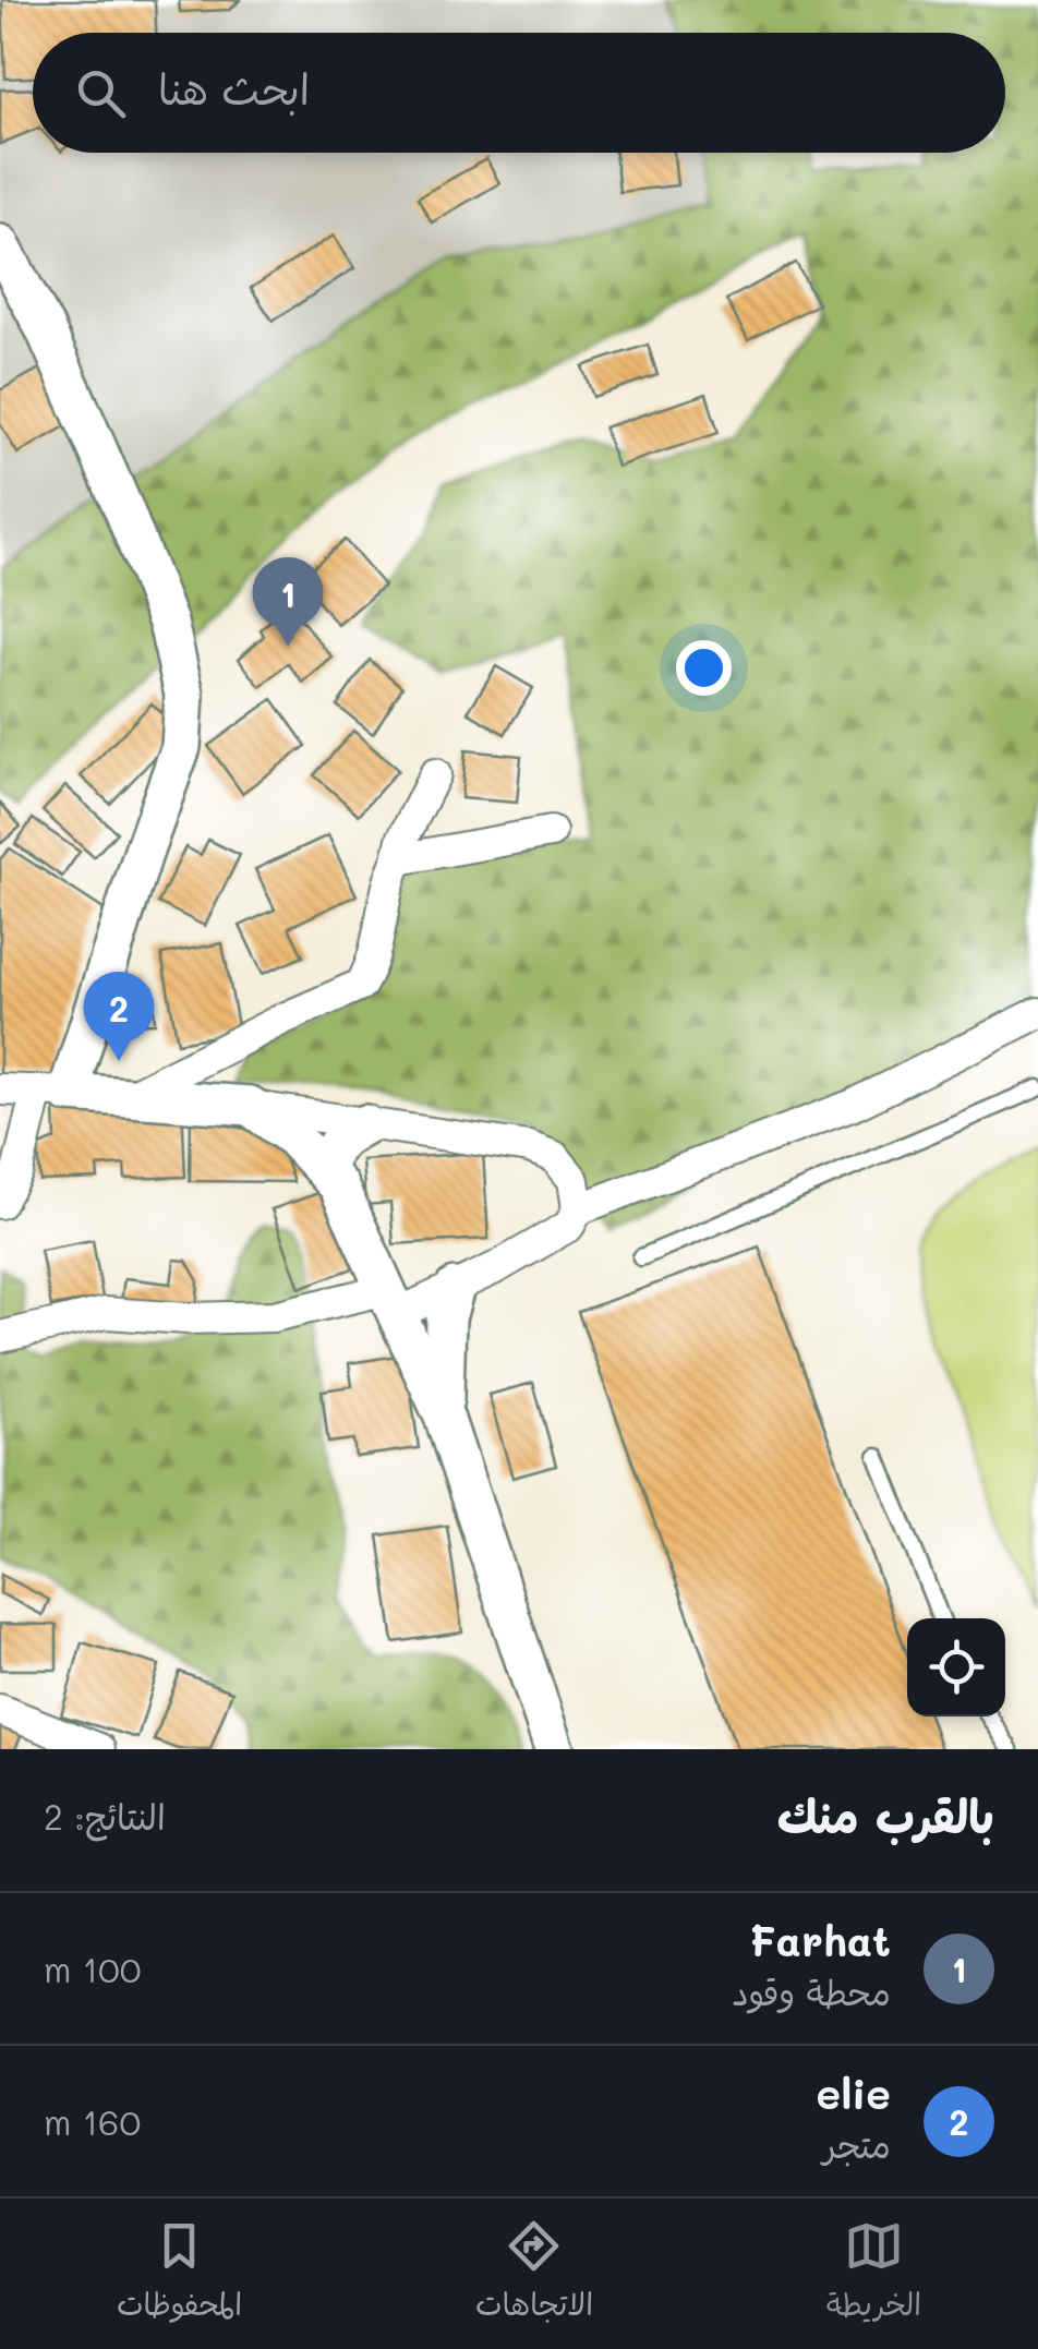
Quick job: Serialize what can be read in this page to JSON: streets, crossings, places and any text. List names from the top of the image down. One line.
{"page":{"search":"ابحث هنا","pins":["1","2"],"heading":["بالقرب منك","النتائج: 2"],"list":[{"mark":"1","name":"Farhat","note":"محطة وقود","value":"100 m"},{"mark":"2","name":"elie","note":"متجر","value":"160 m"}],"nav":["الخريطة","الاتجاهات","المحفوظات"]}}
